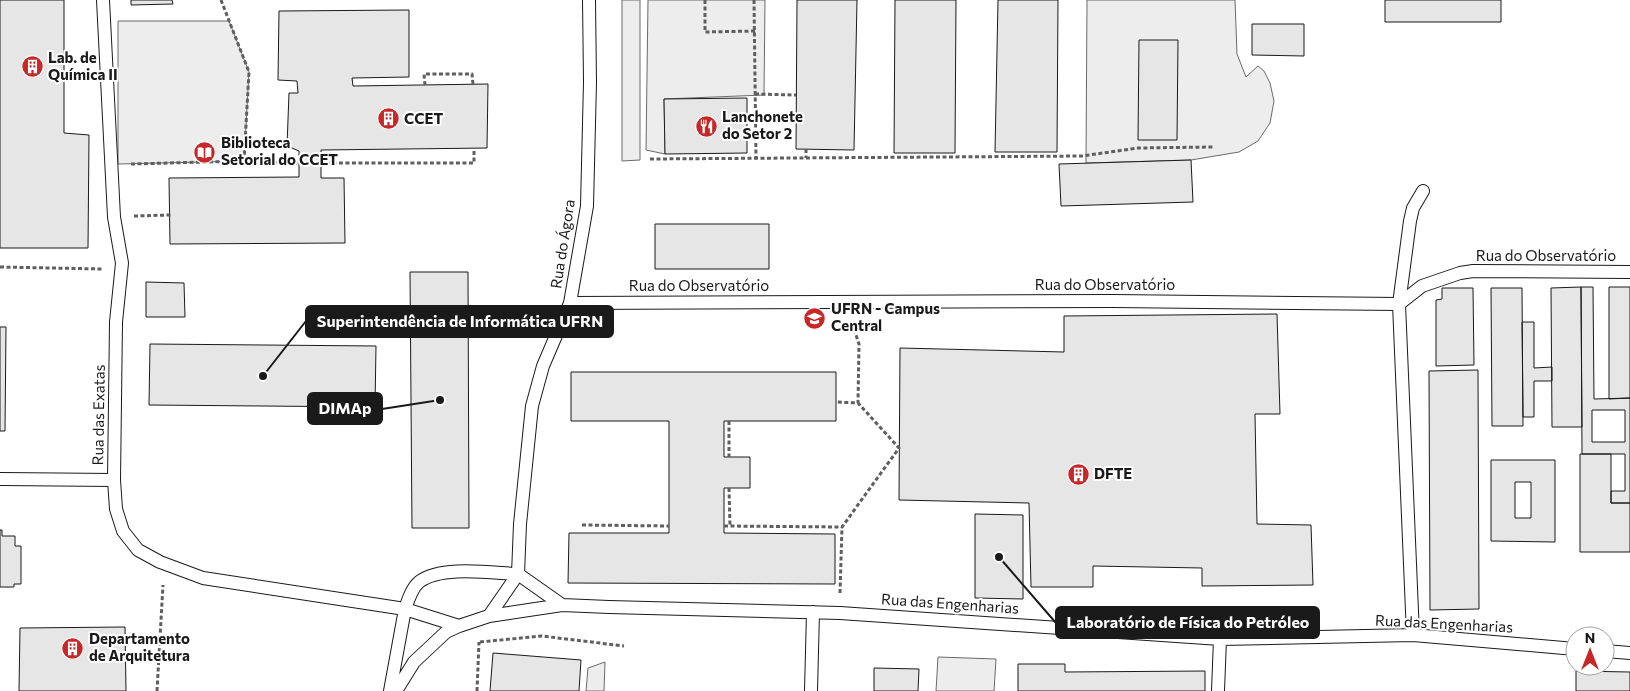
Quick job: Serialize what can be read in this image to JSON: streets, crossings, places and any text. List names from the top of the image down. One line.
{"streets":{"lane":["Rua do Ágora","Rua do Observatório","Rua das Exatas","Rua das Engenharias"]},"crossings":[["Rua do Ágora","Rua do Observatório"],["Rua das Exatas","Rua das Engenharias"]],"places":{"building":["Lab. de Química II","CCET","DFTE","Departamento de Arquitetura"],"restaurant":["Lanchonete do Setor 2"],"library":["Biblioteca Setorial do CCET"],"school or university":["UFRN - Campus Central"],"other":["Superintendência de Informática UFRN","DIMAp","Laboratório de Física do Petróleo"]},"north":"top"}
